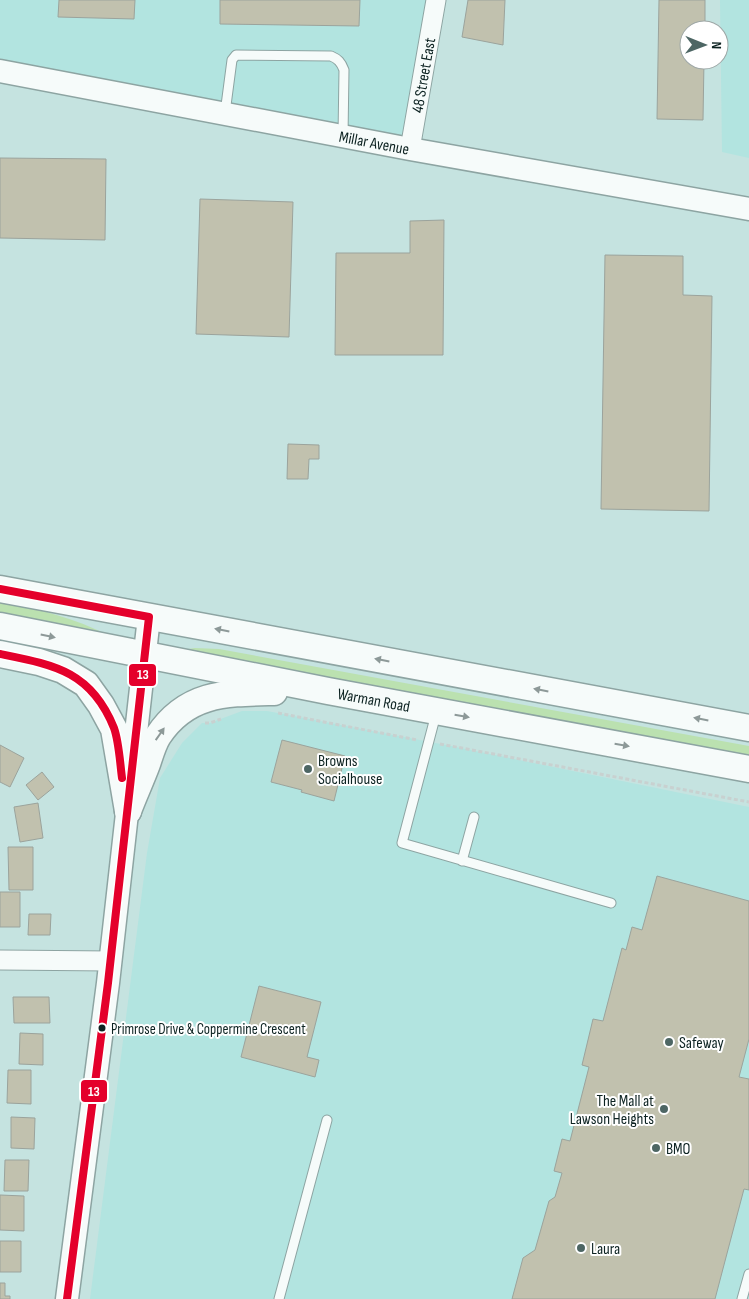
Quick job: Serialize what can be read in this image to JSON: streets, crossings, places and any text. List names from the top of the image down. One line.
{"streets":{"main road":["Warman Road"],"street":["48 Street East","Millar Avenue"]},"crossings":[["48 Street East","Millar Avenue"]],"places":["Browns Socialhouse","Primrose Drive & Coppermine Crescent","Safeway","The Mall at Lawson Heights","BMO","Laura"],"lines":["transit line 13"],"north":"right"}
